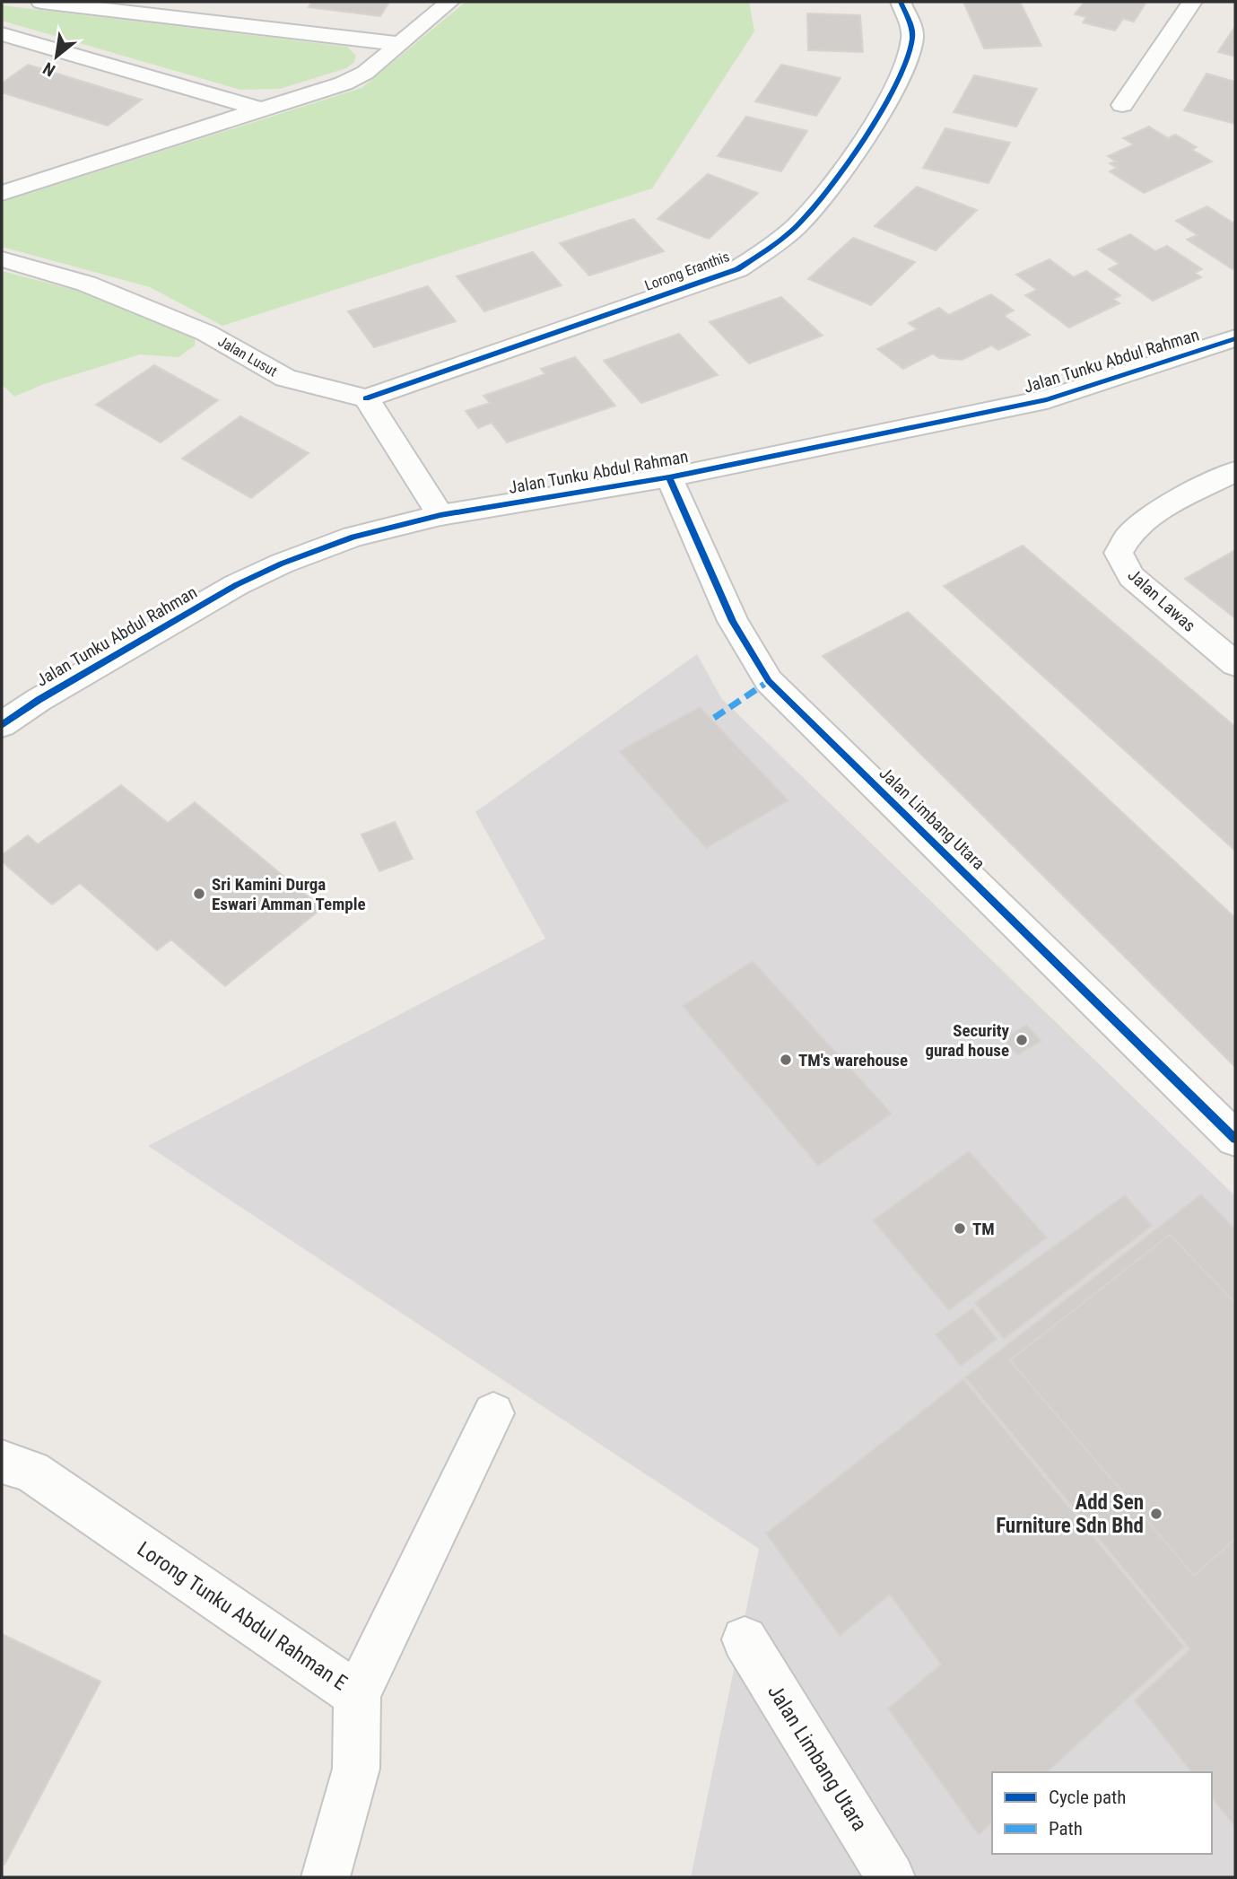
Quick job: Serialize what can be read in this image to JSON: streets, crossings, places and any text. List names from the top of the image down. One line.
{"streets":{"street":["Lorong Eranthis","Jalan Lusut","Jalan Tunku Abdul Rahman","Jalan Lawas","Jalan Limbang Utara","Lorong Tunku Abdul Rahman E"]},"crossings":[["Lorong Eranthis","Jalan Lusut"],["Jalan Tunku Abdul Rahman","Jalan Limbang Utara"]],"places":["Sri Kamini Durga Eswari Amman Temple","Security gurad house","TM's warehouse","TM","Add Sen Furniture Sdn Bhd"],"legend":["Cycle path","Path"],"north":"bottom left"}
